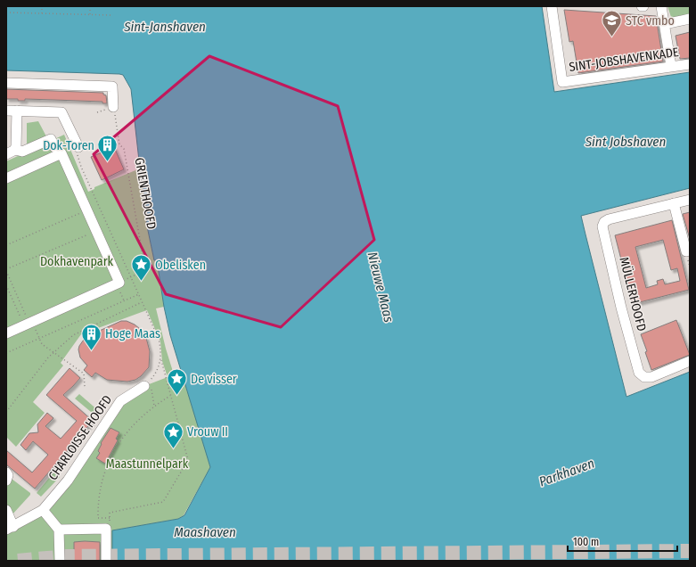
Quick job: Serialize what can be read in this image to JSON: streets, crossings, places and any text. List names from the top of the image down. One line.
{"streets":{"street":["SINT-JOBSHAVENKADE","MÜLLERHOOFD","CHARLOISSE HOOFD"],"path":["GRIENTHOOFD"]},"water":["Sint-Janshaven","Sint Jobshaven","Nieuwe Maas","Parkhaven","Maashaven"],"parks":["Dokhavenpark","Maastunnelpark"],"places":{"school or university":["STC vmbo"],"building":["Dok-Toren","Hoge Maas"],"place":["Obelisken","De visser","Vrouw II"]},"scale_bar":"100 m"}
